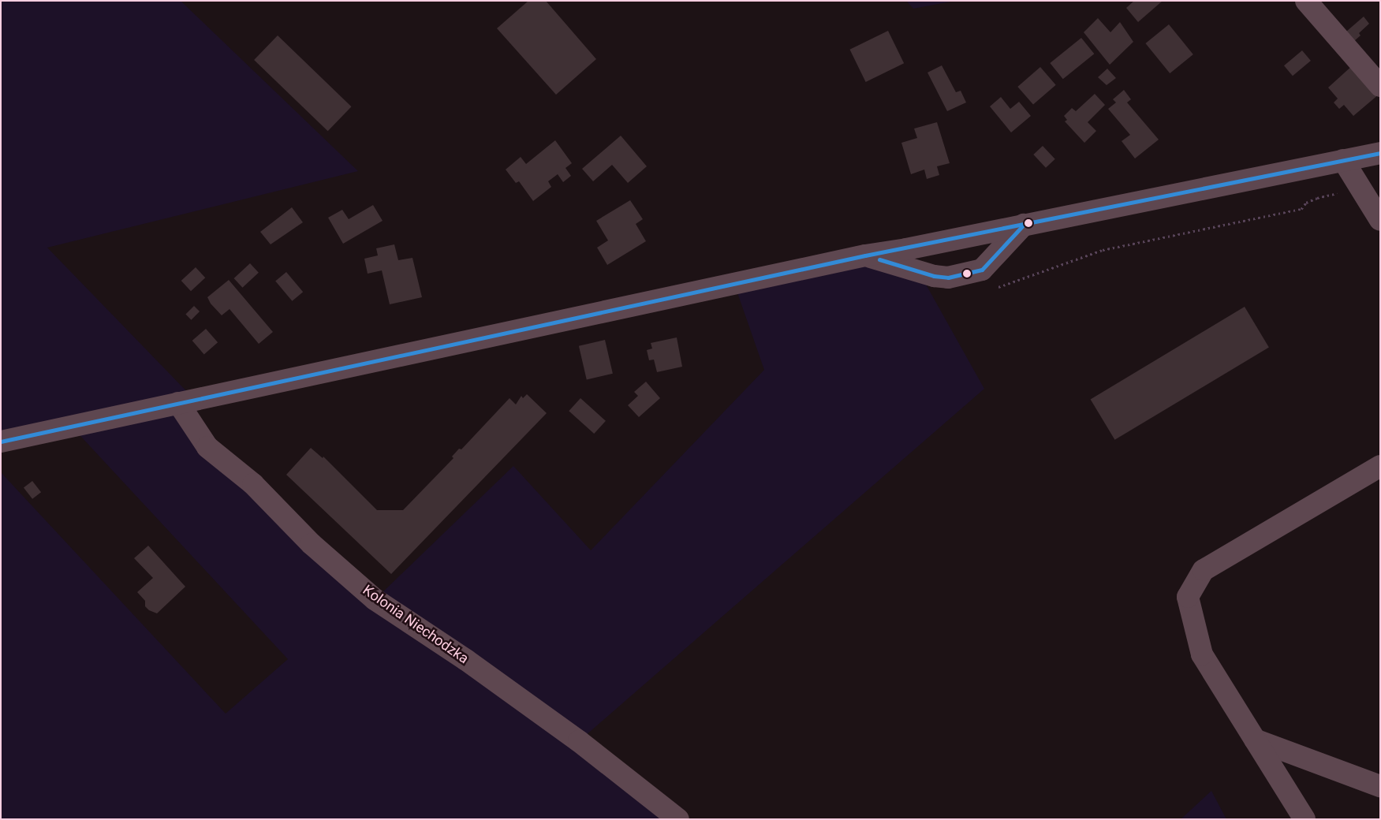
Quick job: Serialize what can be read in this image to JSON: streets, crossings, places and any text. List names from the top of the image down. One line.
{"streets":{"street":["Kolonia Niechodzka"]}}
